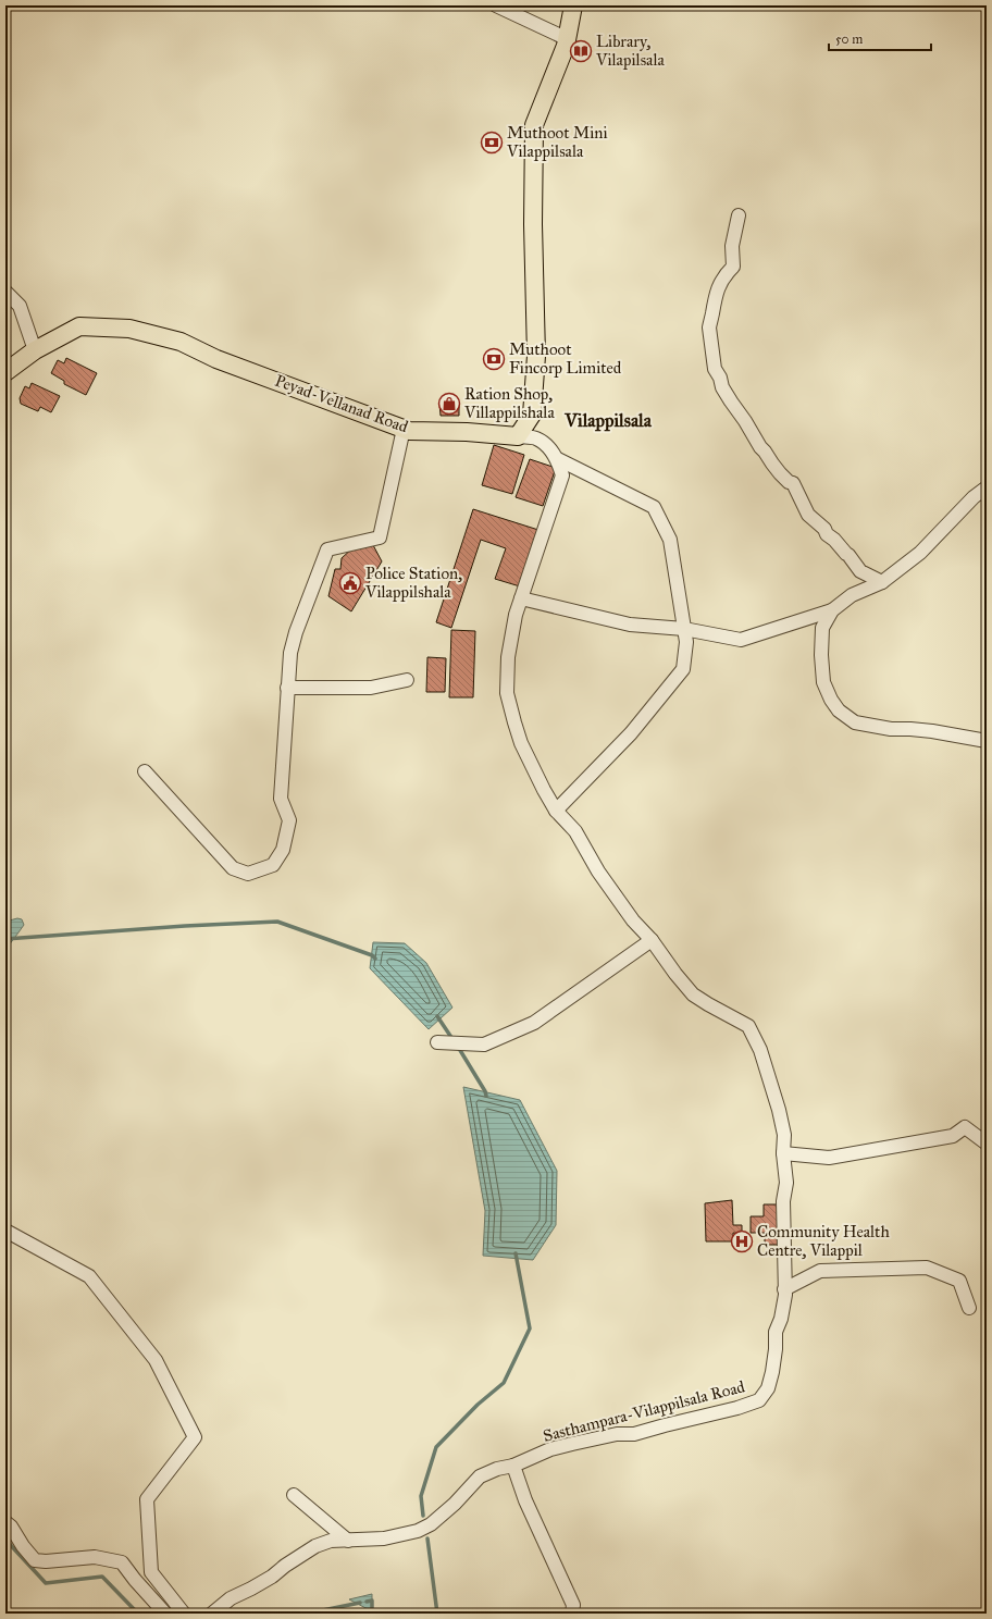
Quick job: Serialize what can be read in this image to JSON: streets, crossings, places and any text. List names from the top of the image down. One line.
{"streets":{"main road":["Peyad-Vellanad Road"],"street":["Sasthampara-Vilappilsala Road"]},"districts":["Vilappilsala"],"places":{"library":["Library, Vilapilsala"],"bank":["Muthoot Mini Vilappilsala","Muthoot Fincorp Limited"],"shop":["Ration Shop, Villappilshala"],"public building":["Police Station, Vilappilshala"],"hospital":["Community Health Centre, Vilappil"]},"scale_bar":"50 m"}
